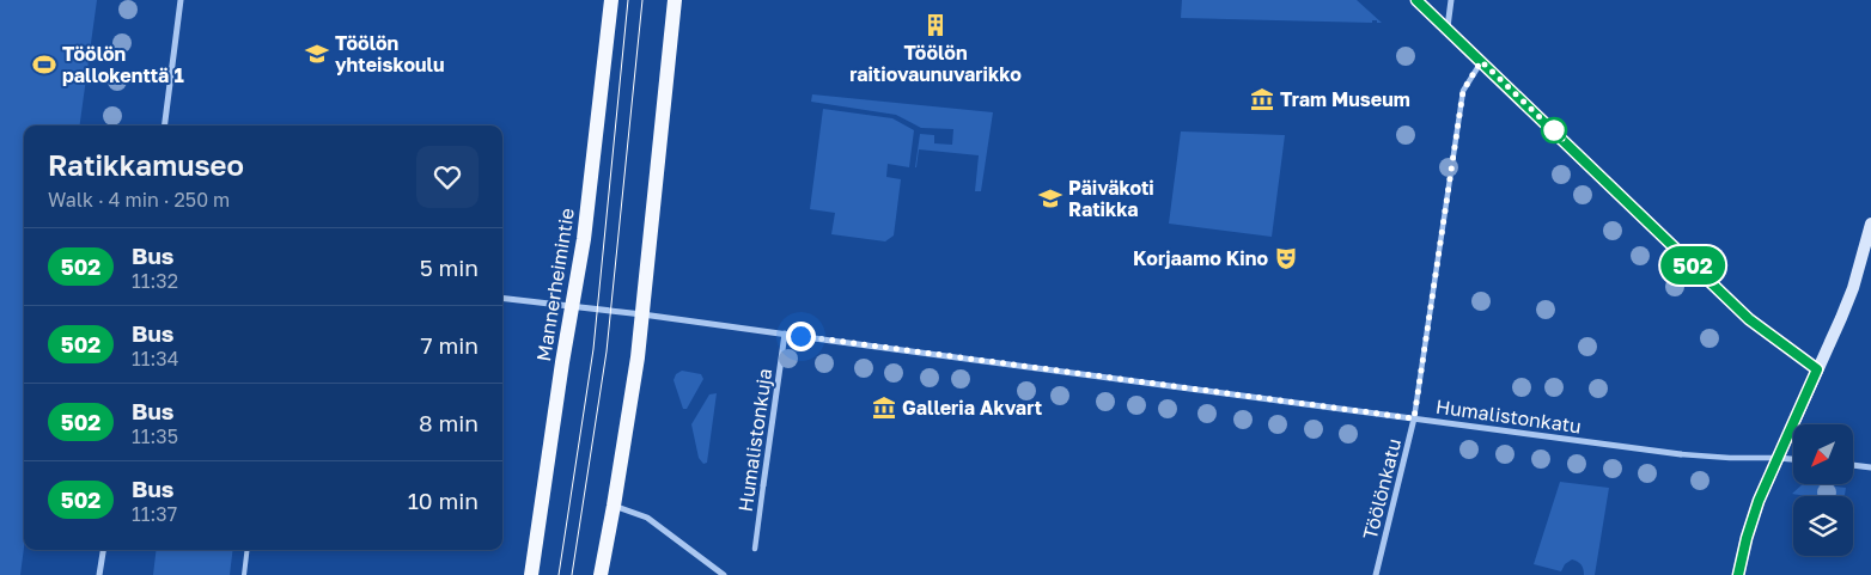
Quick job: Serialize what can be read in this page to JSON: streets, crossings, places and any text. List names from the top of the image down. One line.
{"streets":{"main road":["Mannerheimintie"],"street":["Humalistonkatu","Humalistonkuja","Töölönkatu"]},"crossings":[["Mannerheimintie","Humalistonkatu"],["Humalistonkatu","Humalistonkuja"],["Humalistonkatu","Töölönkatu"]],"places":{"building":["Töölön raitiovaunuvarikko"],"school or university":["Töölön yhteiskoulu","Päiväkoti Ratikka"],"sports":["Töölön pallokenttä 1"],"museum":["Tram Museum","Galleria Akvart"],"theatre":["Korjaamo Kino"]},"lines":["bus line 502"],"north":"bottom left","page":{"on_map":"502","heading":["Ratikkamuseo","Walk · 4 min · 250 m"],"list":[{"mark":"502","name":"Bus","note":"11:32","value":"5 min"},{"mark":"502","name":"Bus","note":"11:34","value":"7 min"},{"mark":"502","name":"Bus","note":"11:35","value":"8 min"},{"mark":"502","name":"Bus","note":"11:37","value":"10 min"}]}}
